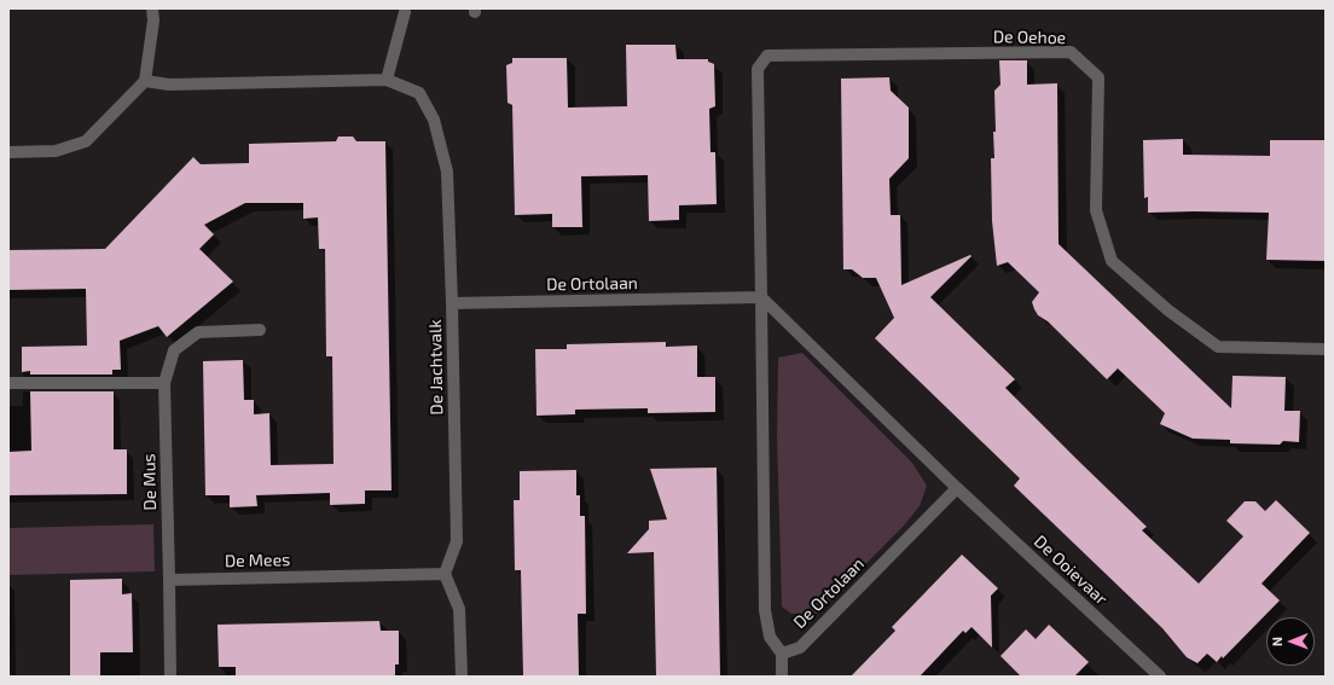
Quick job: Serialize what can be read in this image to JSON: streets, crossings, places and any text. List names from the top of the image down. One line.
{"streets":{"street":["De Oehoe","De Ortolaan","De Jachtvalk","De Mus","De Mees","De Ooievaar"]},"crossings":[["De Oehoe","De Ortolaan"],["De Ortolaan","De Jachtvalk"],["De Ortolaan","De Ooievaar"],["De Jachtvalk","De Mees"],["De Mus","De Mees"]],"north":"left"}
